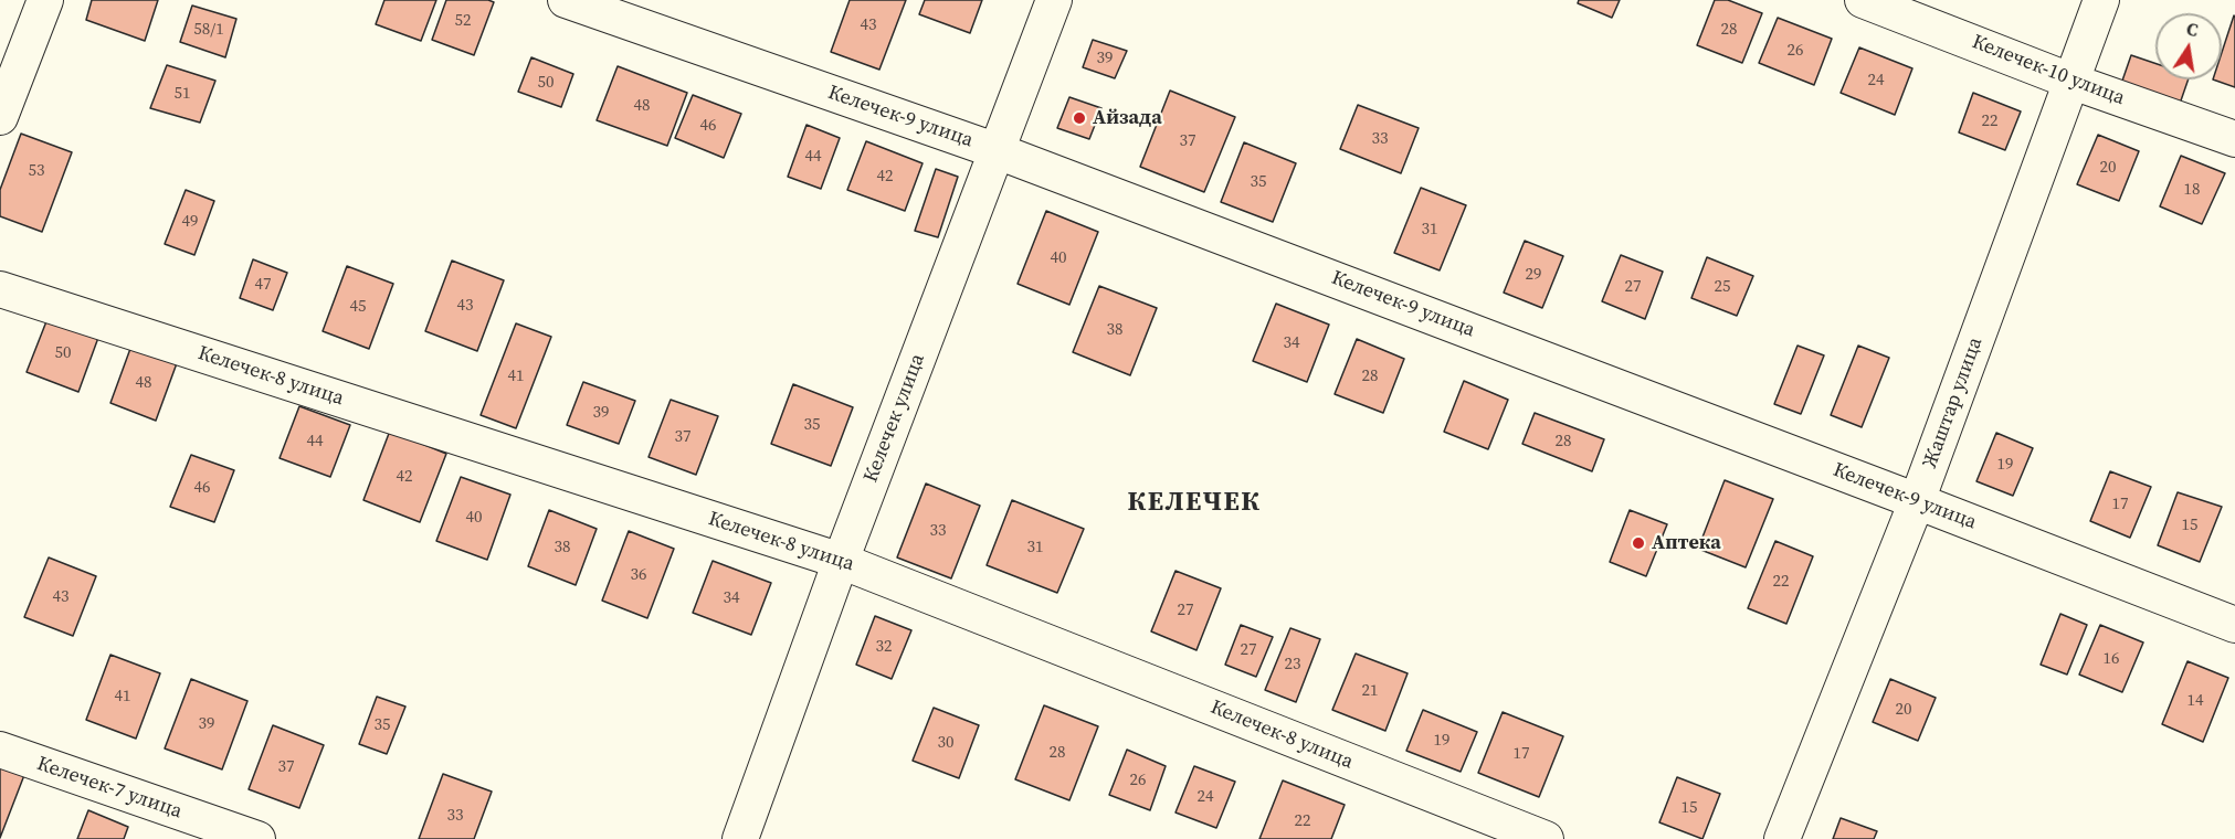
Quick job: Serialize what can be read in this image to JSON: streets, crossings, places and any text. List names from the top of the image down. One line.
{"streets":{"street":["Келечек-10 улица","Келечек-9 улица","Келечек-8 улица","Жаштар улица","Келечек улица","Келечек-7 улица"]},"crossings":[["Келечек-10 улица","Жаштар улица"],["Келечек-9 улица","Жаштар улица"],["Келечек-9 улица","Келечек улица"],["Келечек-8 улица","Келечек улица"]],"districts":["КЕЛЕЧЕК"],"places":["Айзада","Аптека"],"house_numbers":["52","43","58/1","28","26","39","24","50","51","48","22","46","33","37","44","20","53","42","35","18","49","31","40","29","47","27","25","43","45","38","34","50","41","28","48","39","35","37","44","28","19","42","46","17","40","15","33","38","31","36","22","43","34","27","32","27","16","23","21","41","14","20","39","35","19","30","28","17","37","26","24","15","33","22"],"north":"top"}
